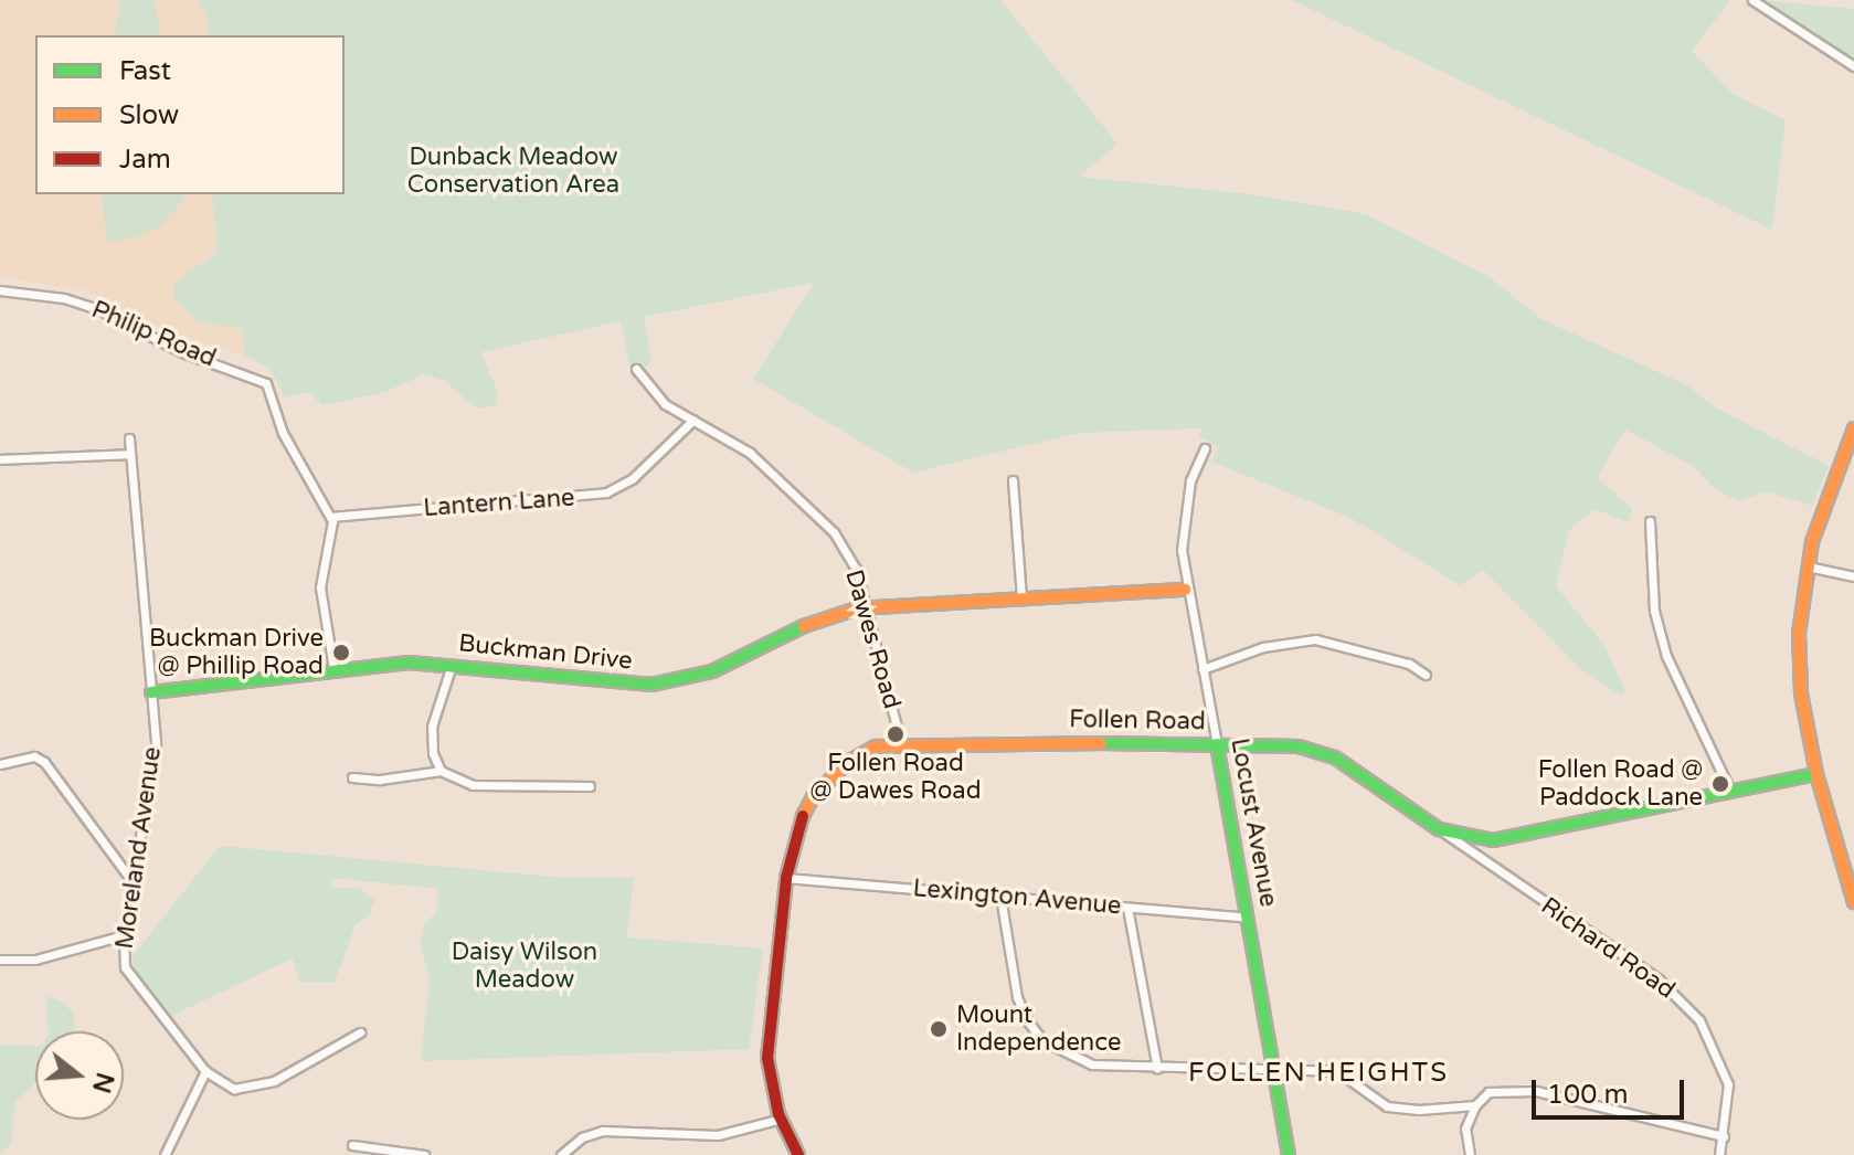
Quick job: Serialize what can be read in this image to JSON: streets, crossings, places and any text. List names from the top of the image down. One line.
{"streets":{"street":["Philip Road","Lantern Lane","Dawes Road","Buckman Drive","Follen Road","Locust Avenue","Moreland Avenue","Lexington Avenue","Richard Road"]},"crossings":[["Philip Road","Lantern Lane"],["Lantern Lane","Dawes Road"],["Dawes Road","Buckman Drive"],["Dawes Road","Follen Road"],["Buckman Drive","Locust Avenue"],["Buckman Drive","Moreland Avenue"],["Follen Road","Locust Avenue"],["Follen Road","Lexington Avenue"],["Follen Road","Richard Road"],["Locust Avenue","Lexington Avenue"]],"districts":["FOLLEN HEIGHTS"],"parks":["Dunback Meadow Conservation Area","Daisy Wilson Meadow"],"places":["Buckman Drive @ Phillip Road","Follen Road @ Dawes Road","Follen Road @ Paddock Lane","Mount Independence"],"legend":["Fast","Slow","Jam"],"scale_bar":"100 m","north":"right"}
